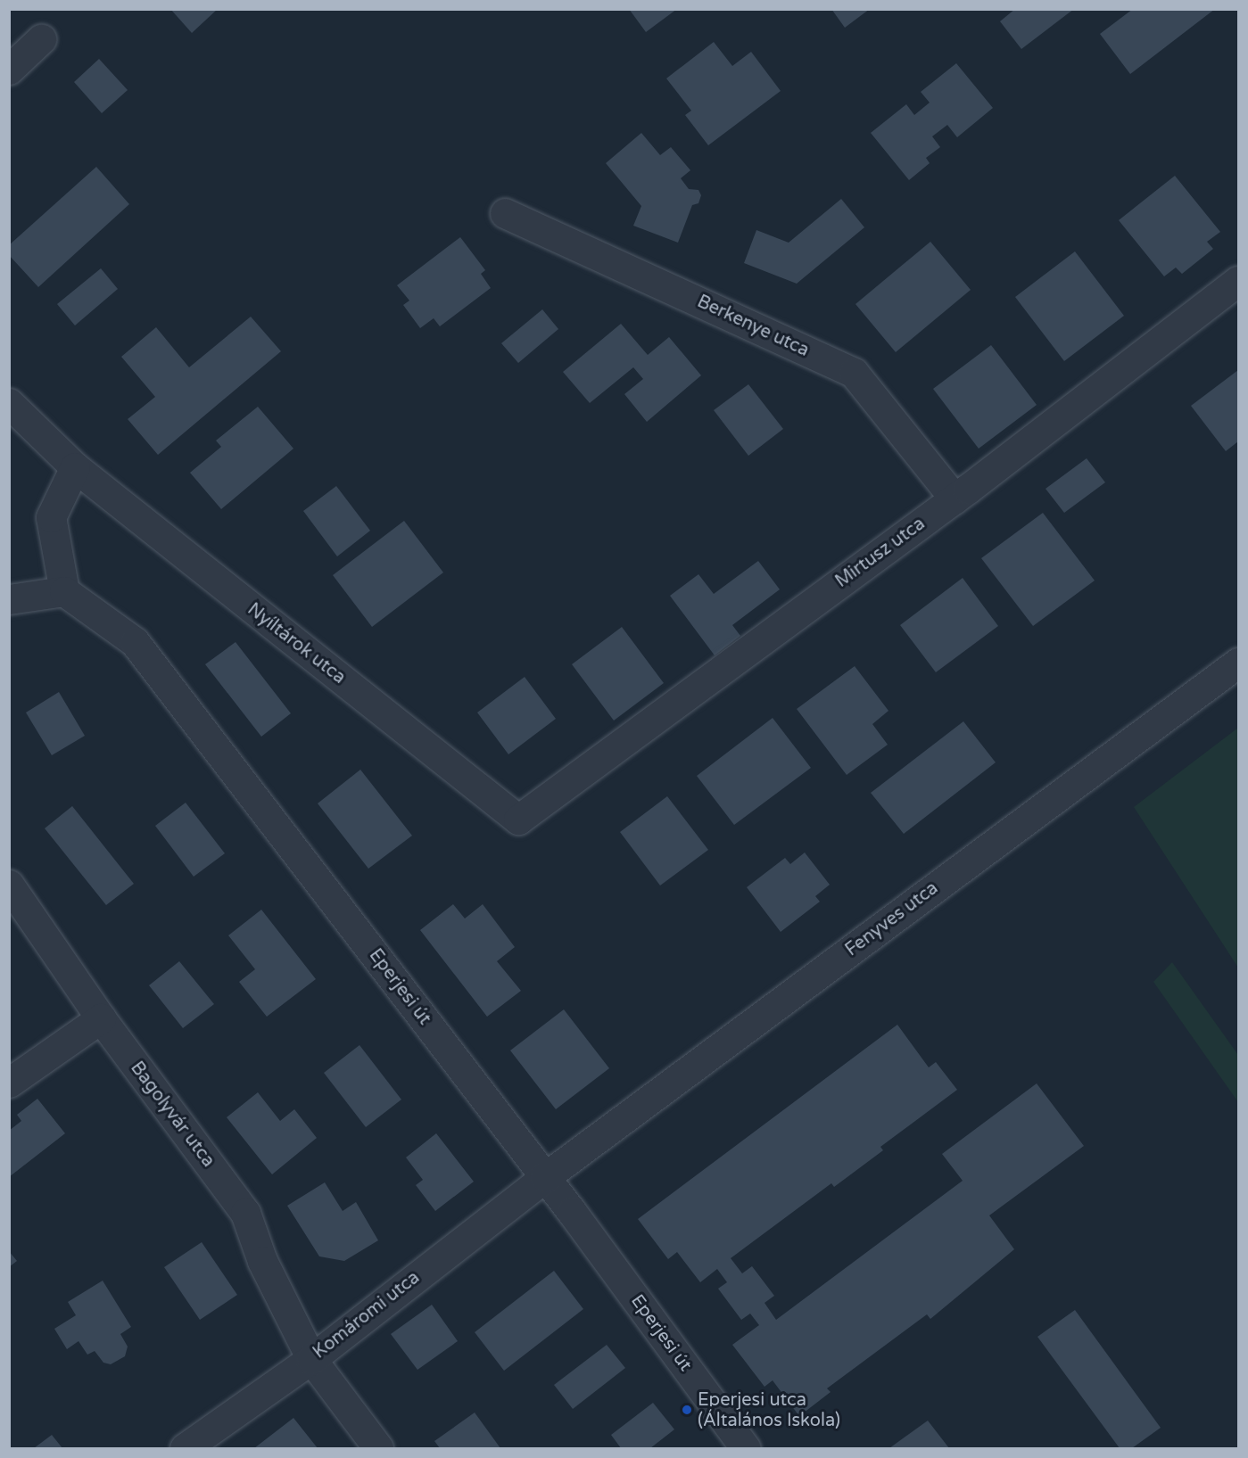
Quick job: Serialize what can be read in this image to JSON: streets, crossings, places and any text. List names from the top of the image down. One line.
{"streets":{"street":["Berkenye utca","Mirtusz utca","Nyíltárok utca","Fenyves utca","Eperjesi út","Bagolyvár utca","Komáromi utca"]},"crossings":[["Berkenye utca","Mirtusz utca"],["Mirtusz utca","Nyíltárok utca"],["Fenyves utca","Eperjesi út"],["Fenyves utca","Komáromi utca"],["Eperjesi út","Komáromi utca"],["Bagolyvár utca","Komáromi utca"]],"places":["Eperjesi utca (Általános Iskola)"]}
